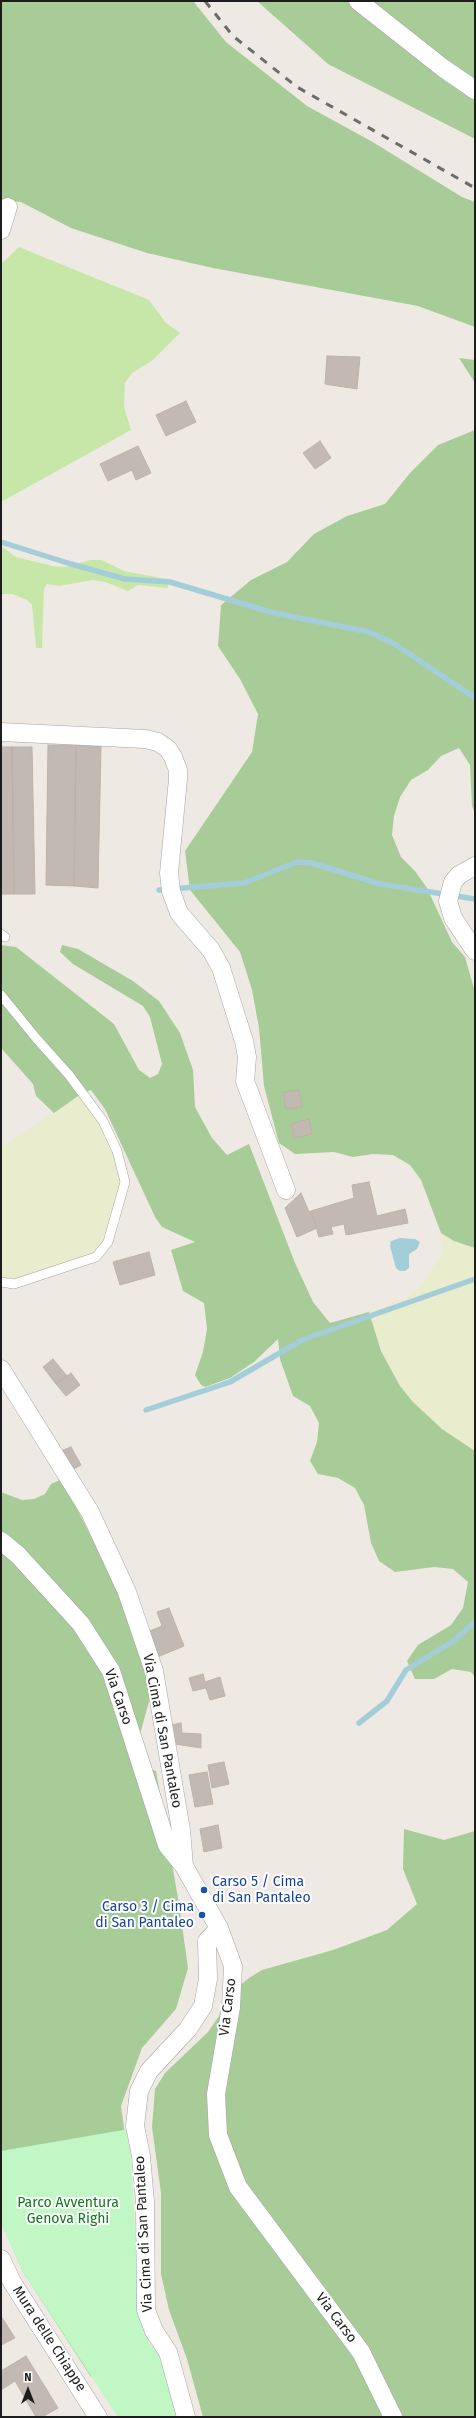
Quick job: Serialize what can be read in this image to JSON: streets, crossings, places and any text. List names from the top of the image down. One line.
{"streets":{"street":["Via Carso","Via Cima di San Pantaleo","Mura delle Chiappe"]},"crossings":[["Via Carso","Via Cima di San Pantaleo"]],"parks":["Parco Avventura Genova Righi"],"places":["Carso 5 / Cima di San Pantaleo","Carso 3 / Cima di San Pantaleo"],"north":"top"}
